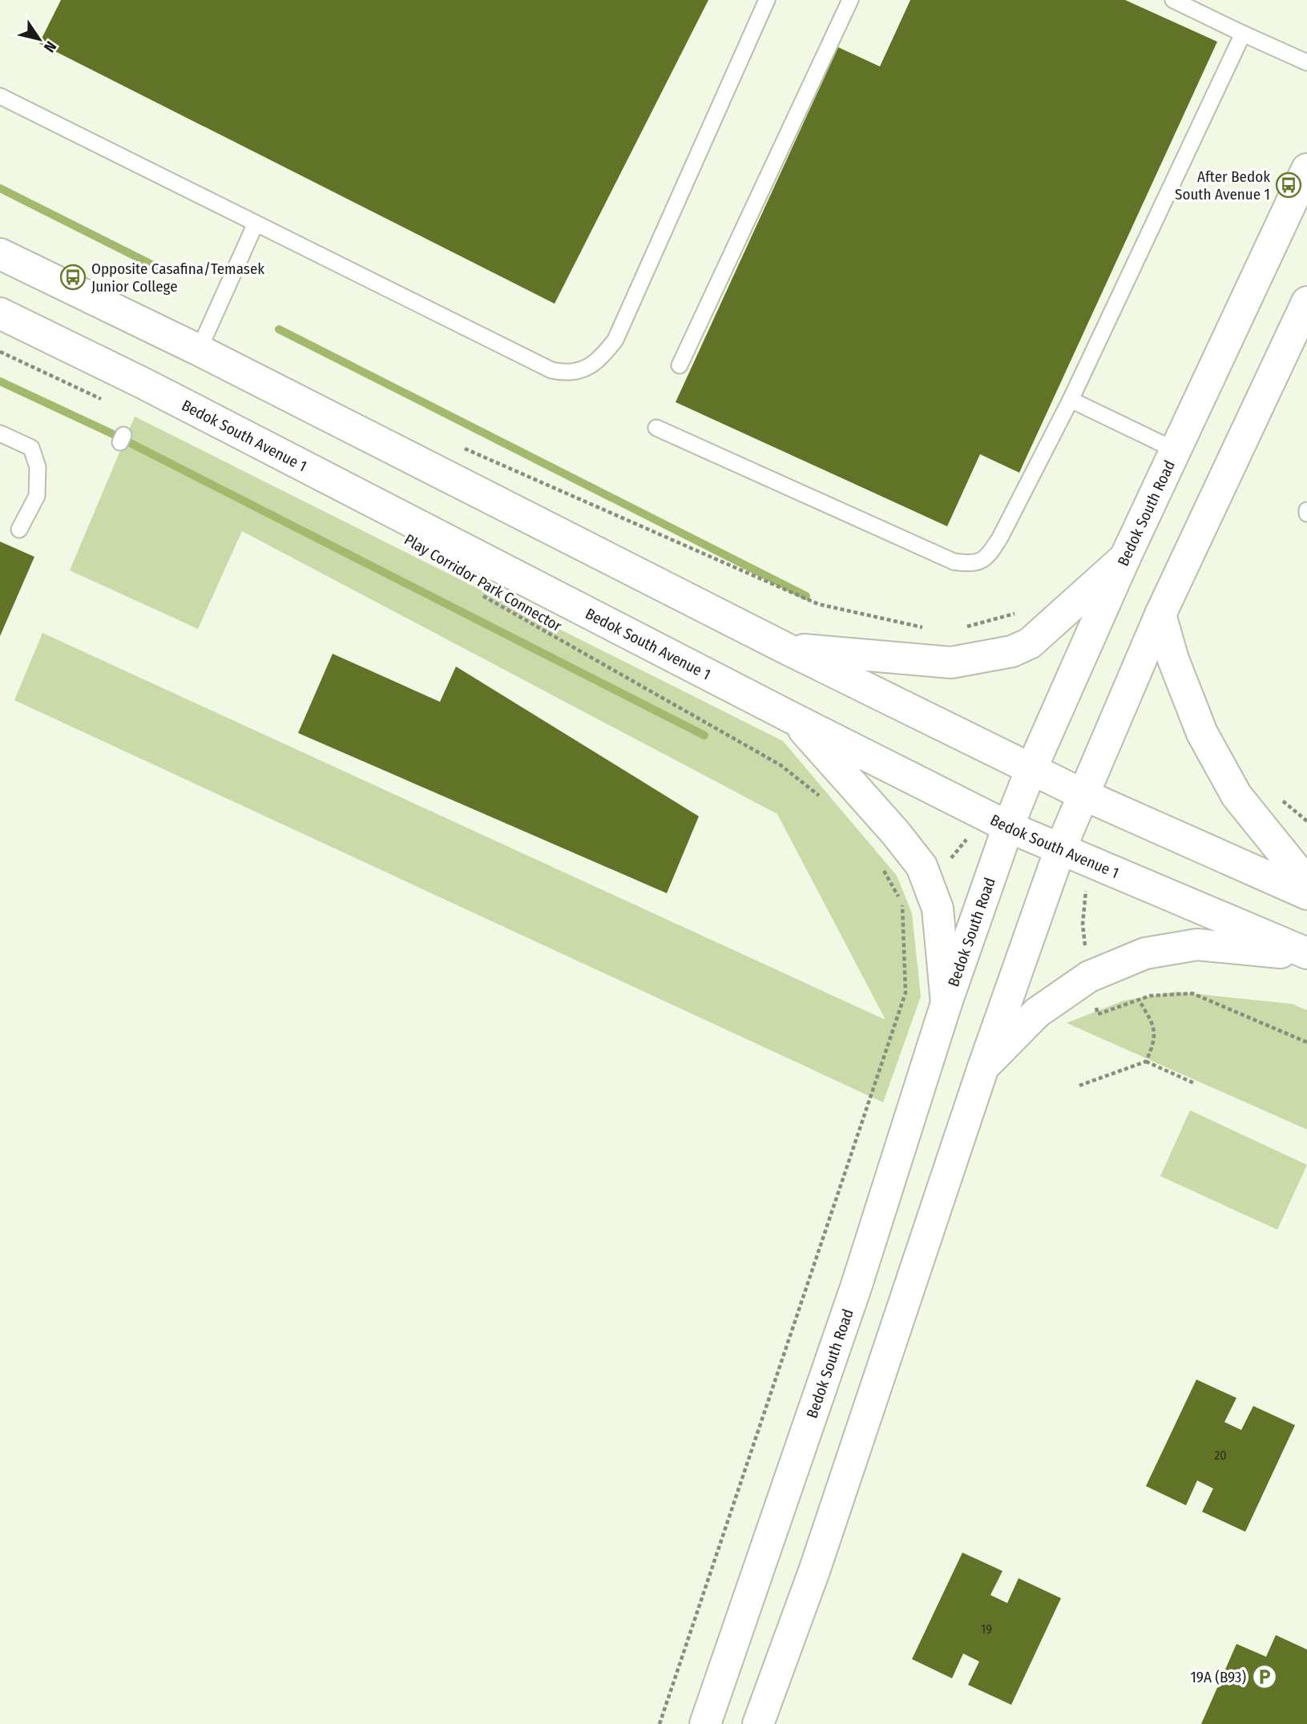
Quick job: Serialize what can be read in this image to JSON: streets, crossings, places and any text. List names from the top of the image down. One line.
{"streets":{"main road":["Bedok South Avenue 1","Bedok South Road"],"path":["Play Corridor Park Connector"]},"crossings":[["Bedok South Avenue 1","Bedok South Road"]],"places":{"bus stop":["After Bedok South Avenue 1","Opposite Casafina/Temasek Junior College"],"parking":["19A (B93)"]},"house_numbers":["20","19"],"north":"bottom right"}
